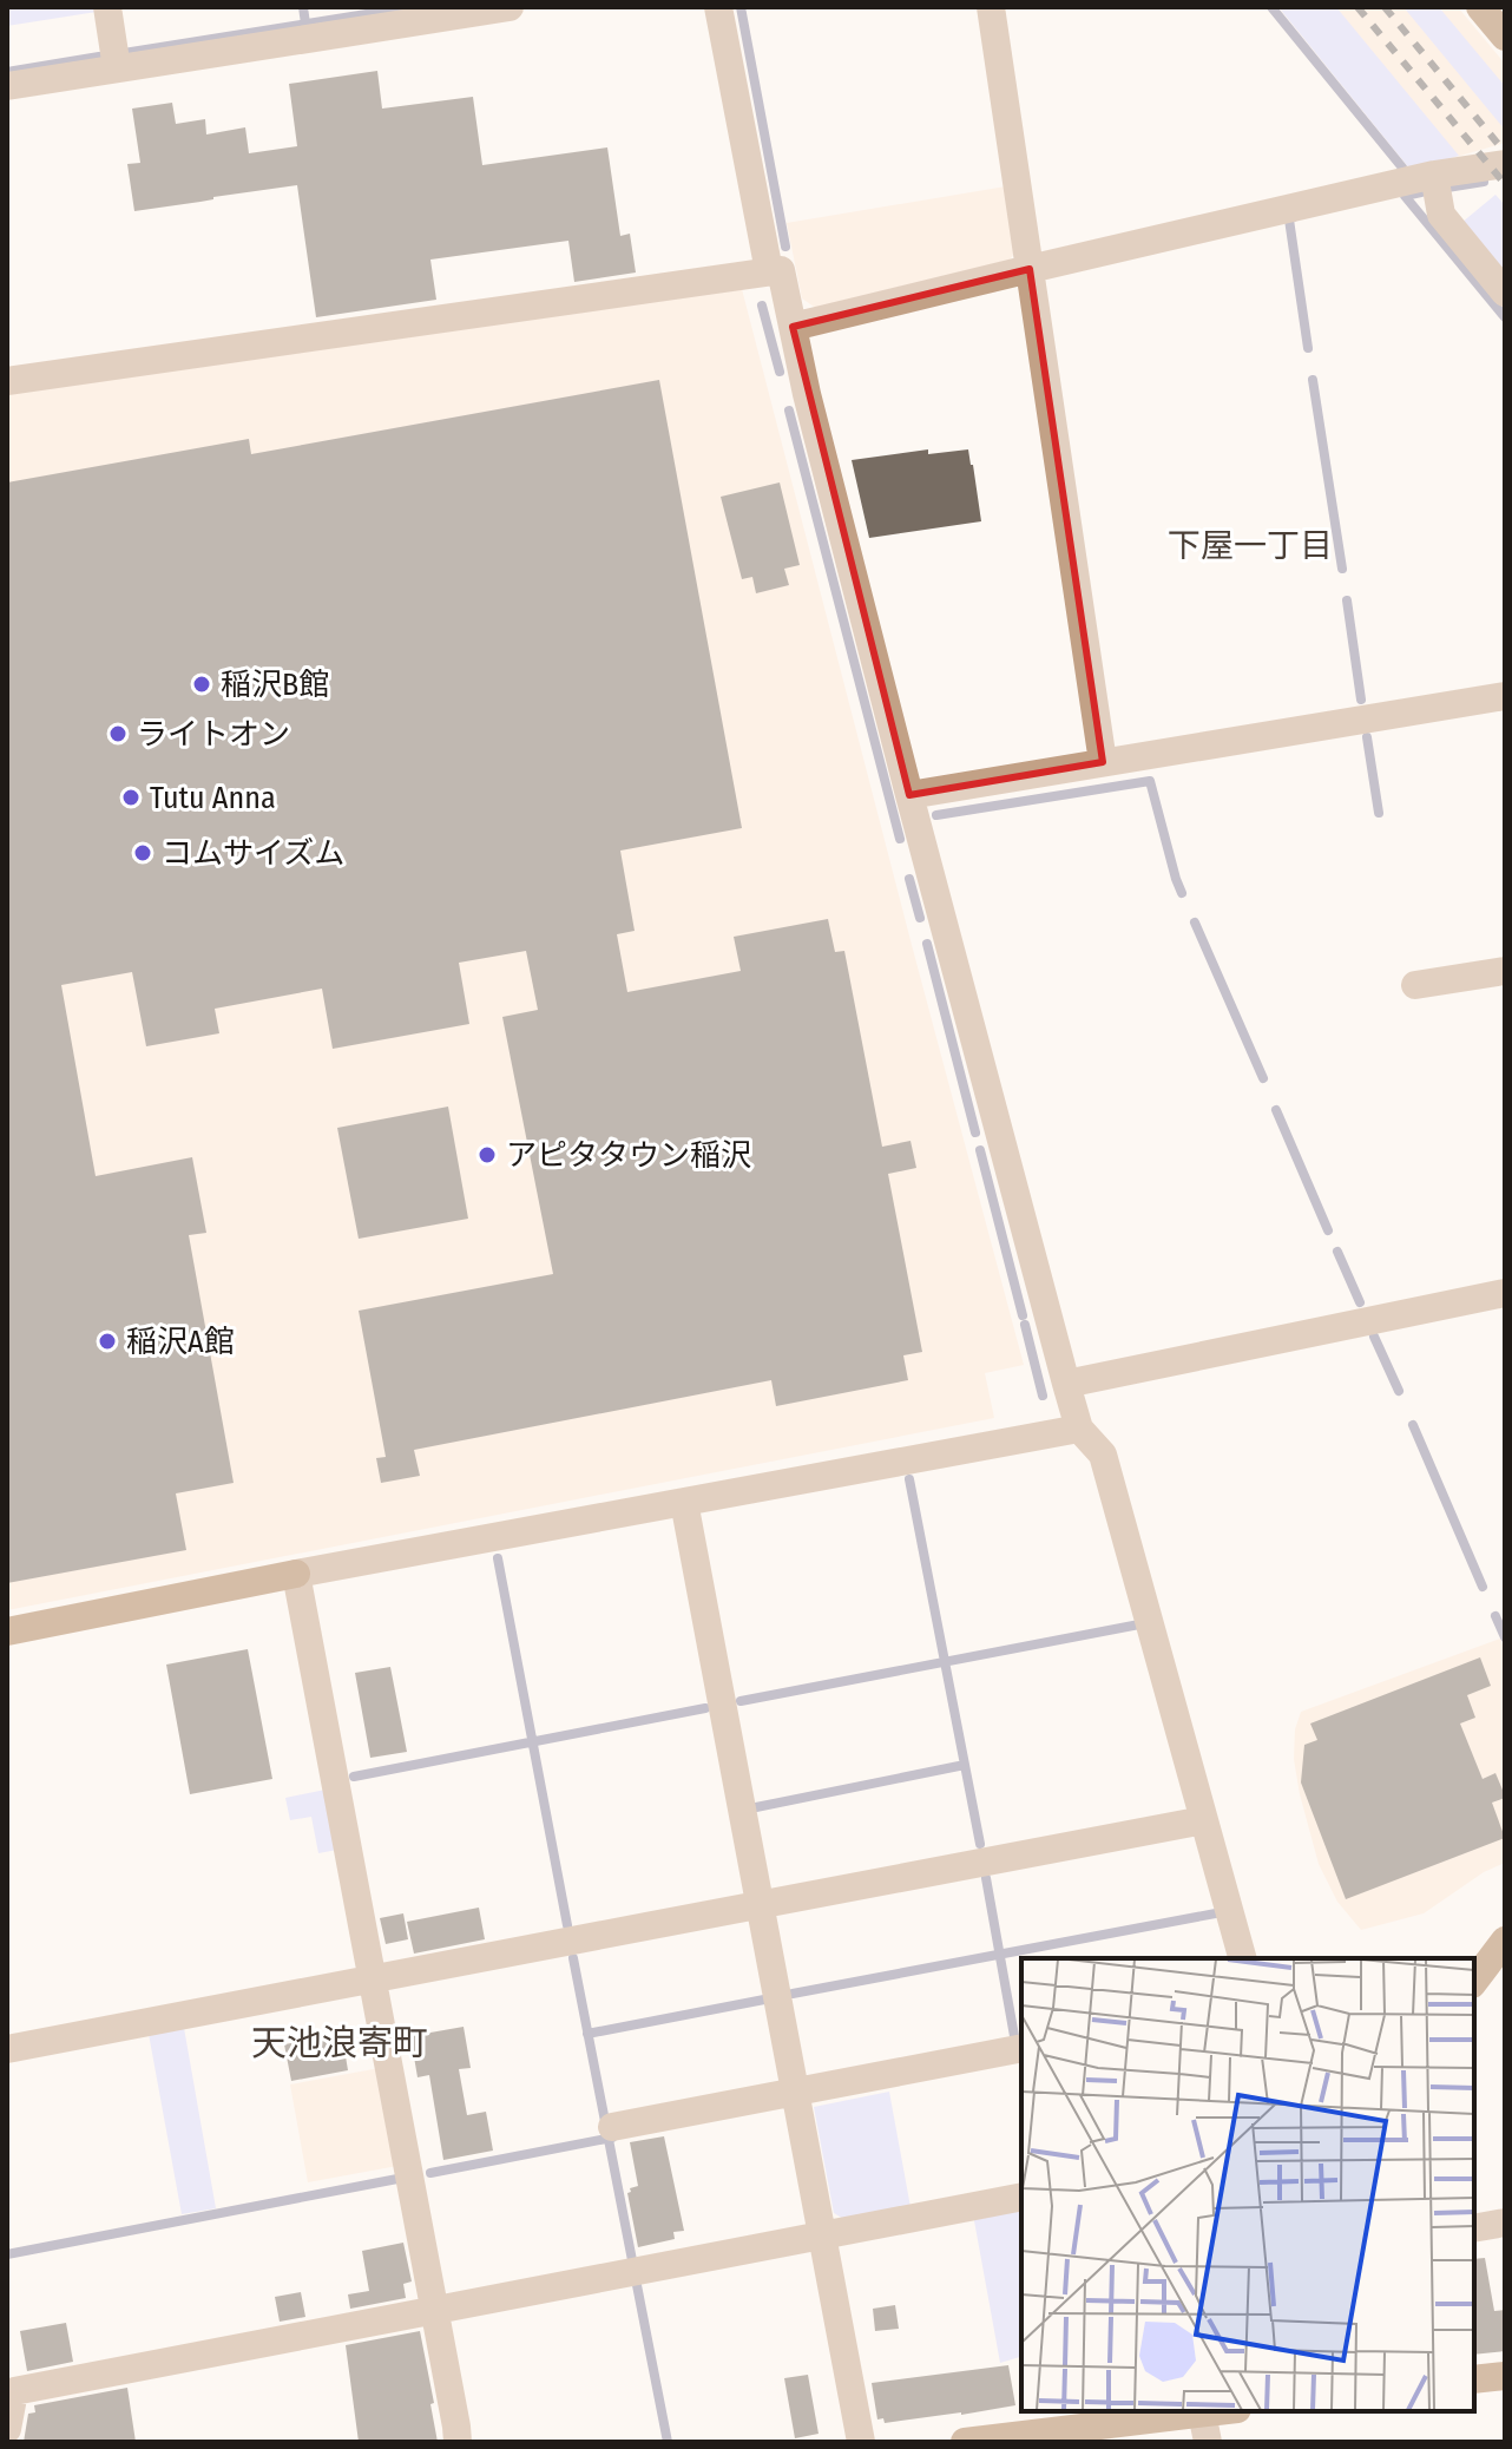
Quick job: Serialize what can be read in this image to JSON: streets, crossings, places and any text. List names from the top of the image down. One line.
{"districts":["下屋一丁目","天池浪寄町"],"places":["稲沢B館","ライトオン","Tutu Anna","コムサイズム","アピタタウン稲沢","稲沢A館"]}
